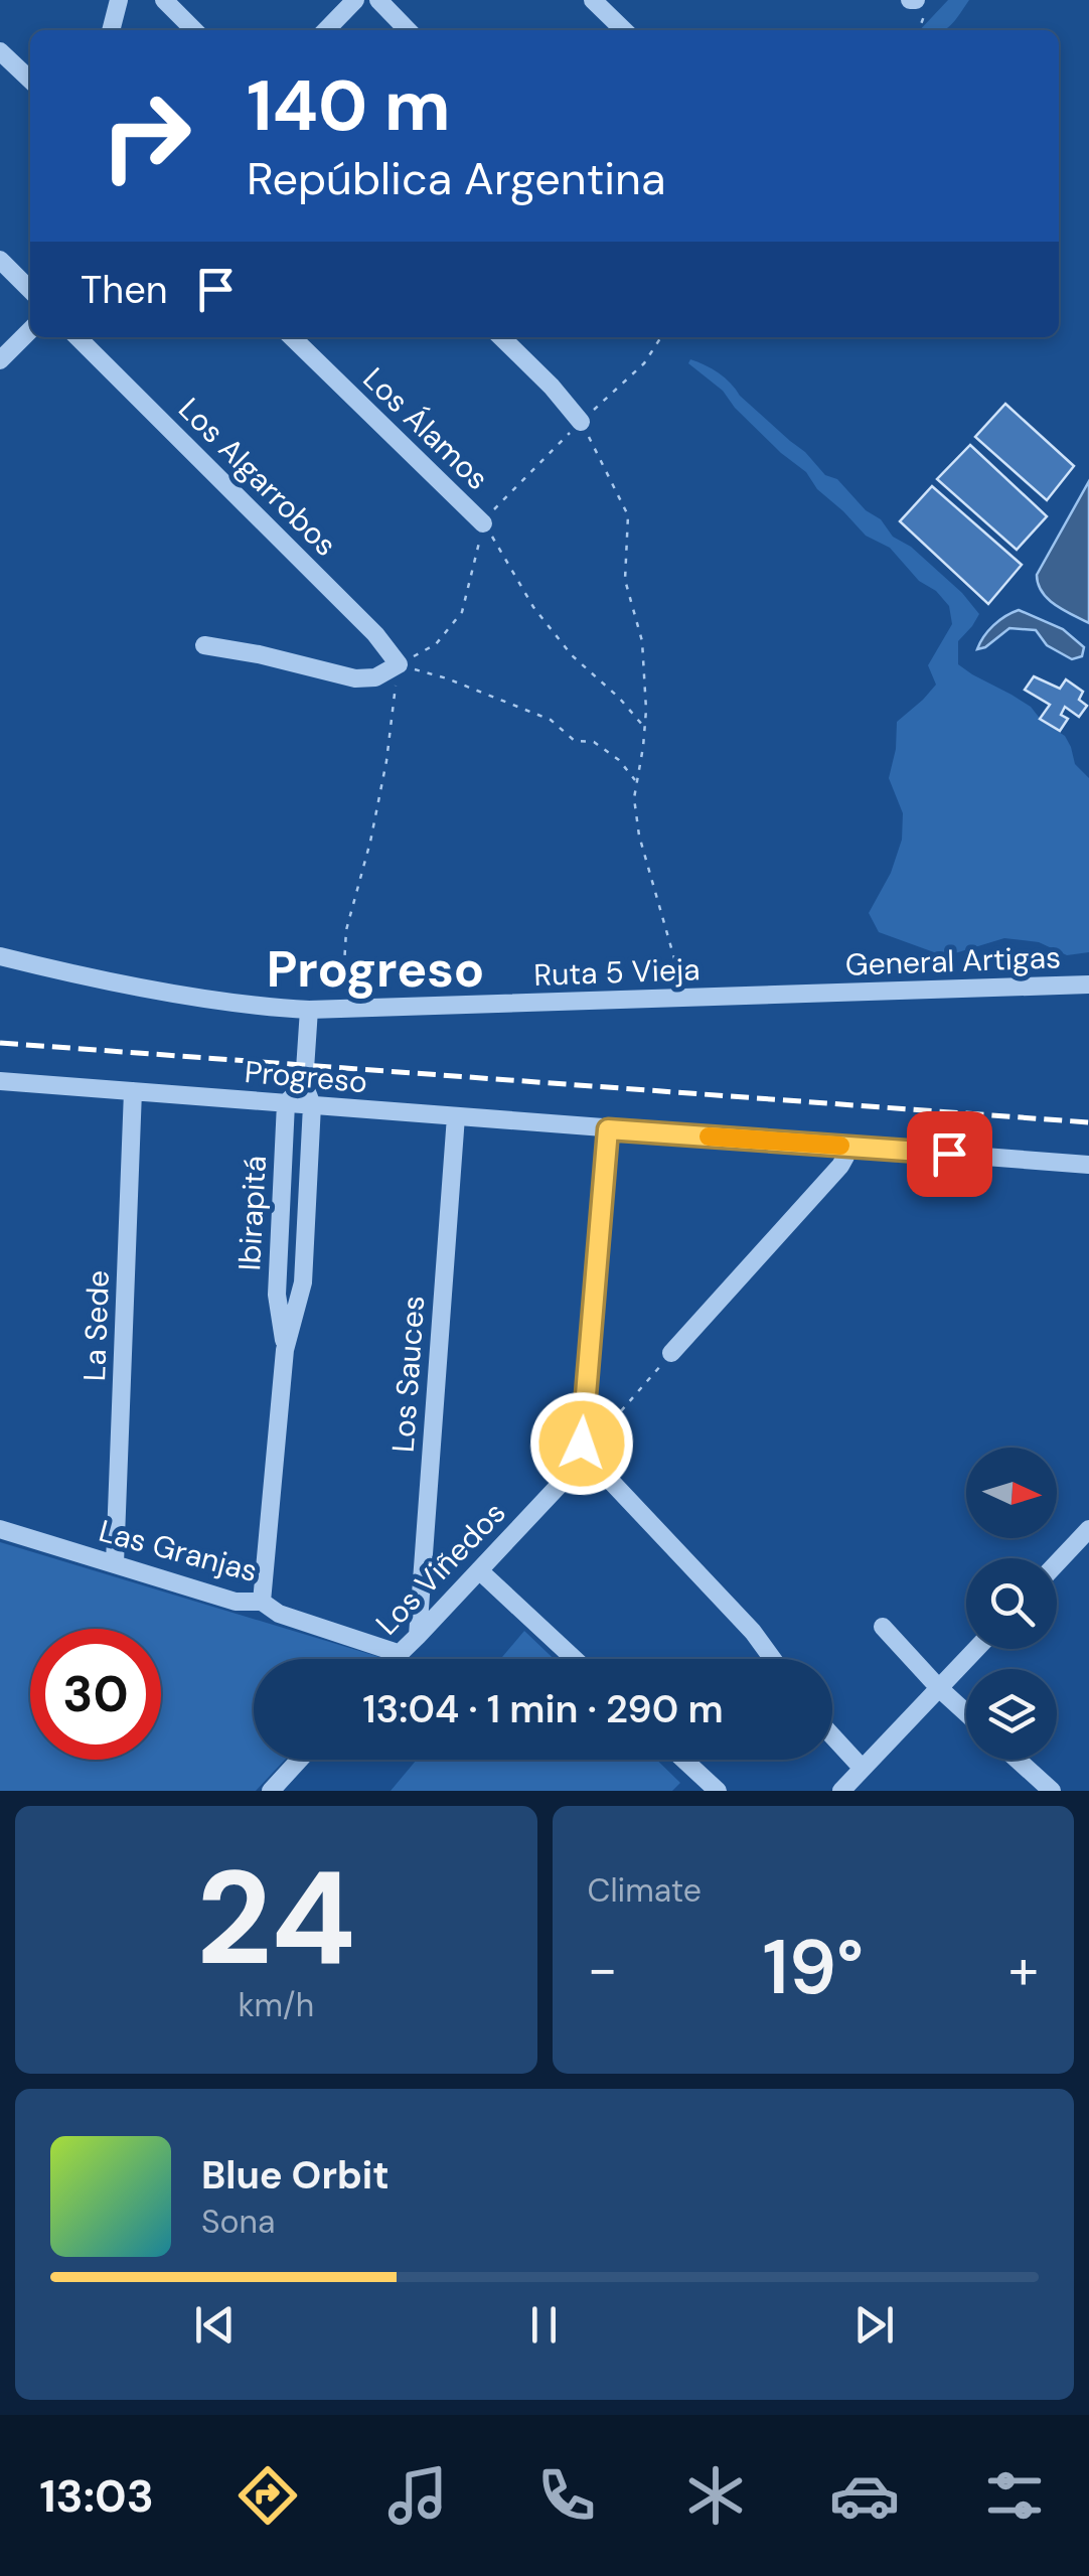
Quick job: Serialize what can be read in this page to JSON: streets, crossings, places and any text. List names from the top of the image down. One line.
{"streets":{"street":["Los Álamos","Los Algarrobos","General Artigas","Ruta 5 Vieja","Progreso","Ibirapitá","La Sede","Los Sauces","Las Granjas","Los Viñedos"]},"crossings":[["General Artigas","Ruta 5 Vieja"],["Ruta 5 Vieja","Ibirapitá"],["Progreso","Ibirapitá"],["Progreso","La Sede"],["Progreso","Los Sauces"],["Ibirapitá","Las Granjas"],["La Sede","Las Granjas"],["Los Sauces","Los Viñedos"],["Las Granjas","Los Viñedos"]],"districts":["Progreso"],"north":"right","page":{"turn":["140 m","República Argentina"],"then":"Then","limit":"30","trip":"13:04 · 1 min · 290 m","tile":[["24","km/h"],"Climate"],"heat":["−","19°","+"],"song":["Blue Orbit","Sona"],"tabs":"13:03"}}
